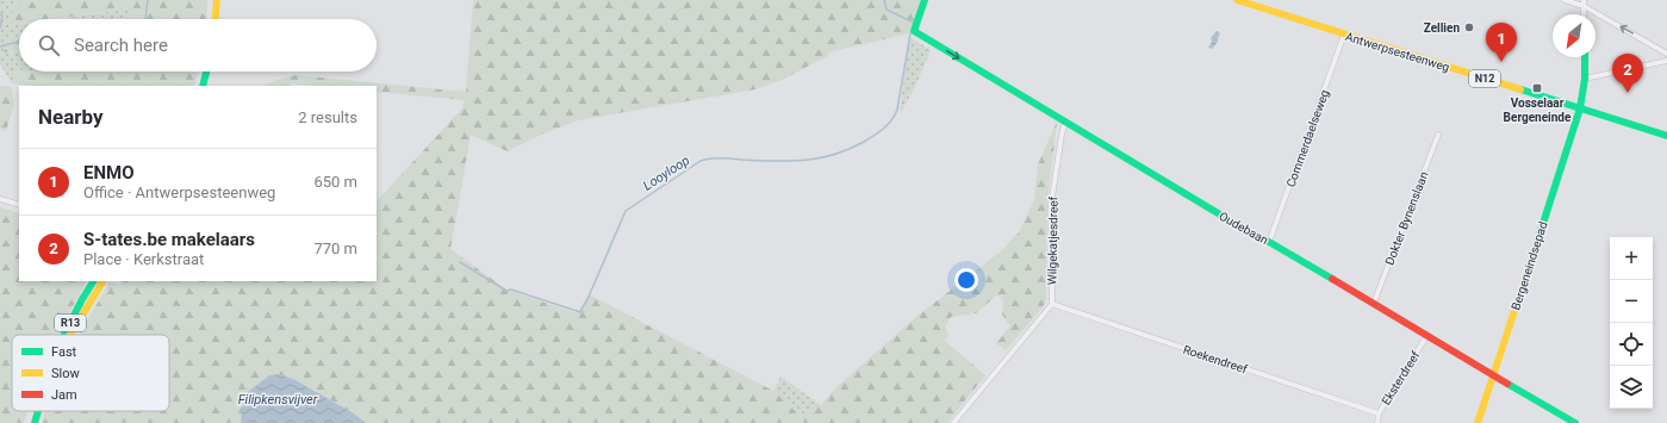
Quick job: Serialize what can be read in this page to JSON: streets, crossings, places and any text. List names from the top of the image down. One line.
{"streets":{"street":["Antwerpsesteenweg","N12","Commerdaelseweg","Dokter Bynenslaan","Oudebaan","Wilgekatjesdreef","Bergeneindsepad","R13","Roekendreef","Eksterdreef"]},"crossings":[["Antwerpsesteenweg","Commerdaelseweg"],["Antwerpsesteenweg","Bergeneindsepad"],["Commerdaelseweg","Oudebaan"],["Dokter Bynenslaan","Oudebaan"],["Oudebaan","Wilgekatjesdreef"],["Oudebaan","Bergeneindsepad"],["Oudebaan","Eksterdreef"],["Wilgekatjesdreef","Roekendreef"],["Roekendreef","Eksterdreef"]],"water":["Looyloop","Filipkensvijver"],"places":{"other":["Zellien"],"transit":["Vosselaar Bergeneinde"]},"legend":["Fast","Slow","Jam"],"north":"bottom left","page":{"search":"Search here","pins":["1","2"],"heading":["Nearby","2 results"],"list":[{"mark":"1","name":"ENMO","note":"Office · Antwerpsesteenweg","value":"650 m"},{"mark":"2","name":"S-tates.be makelaars","note":"Place · Kerkstraat","value":"770 m"}],"map_buttons":["+","−"]}}
